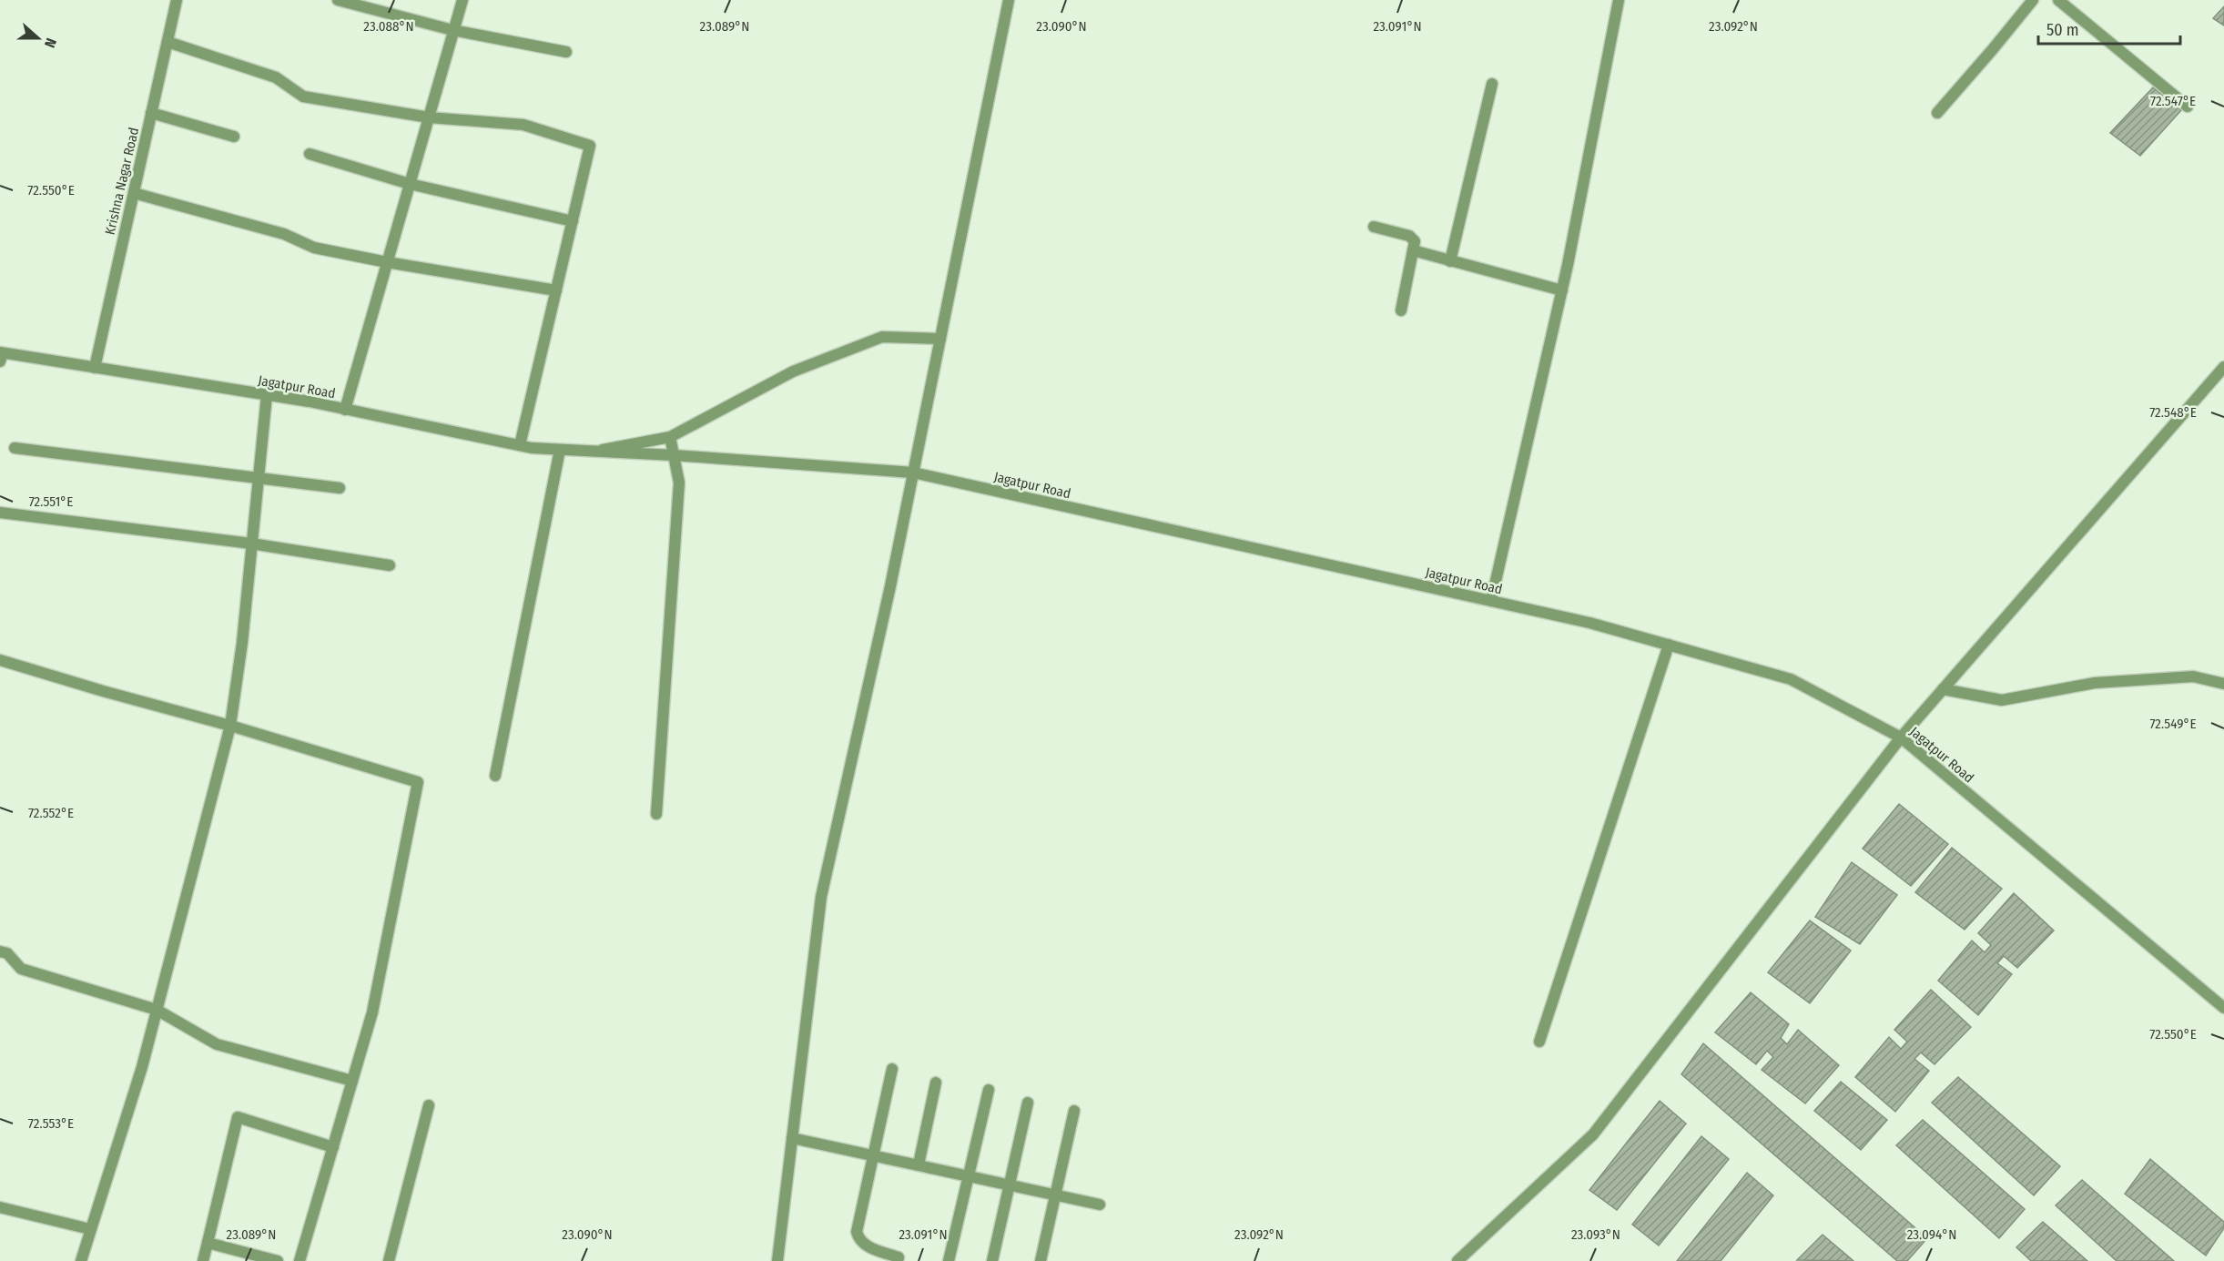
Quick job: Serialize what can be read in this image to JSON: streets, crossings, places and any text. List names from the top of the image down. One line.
{"streets":{"street":["Krishna Nagar Road","Jagatpur Road"]},"crossings":[["Krishna Nagar Road","Jagatpur Road"]],"scale_bar":"50 m","north":"right","coordinates":["23.088°N","23.089°N","23.090°N","23.091°N","23.092°N","72.547°E","72.550°E","72.548°E","72.551°E","72.549°E","72.552°E","72.553°E","23.093°N","23.094°N"]}
